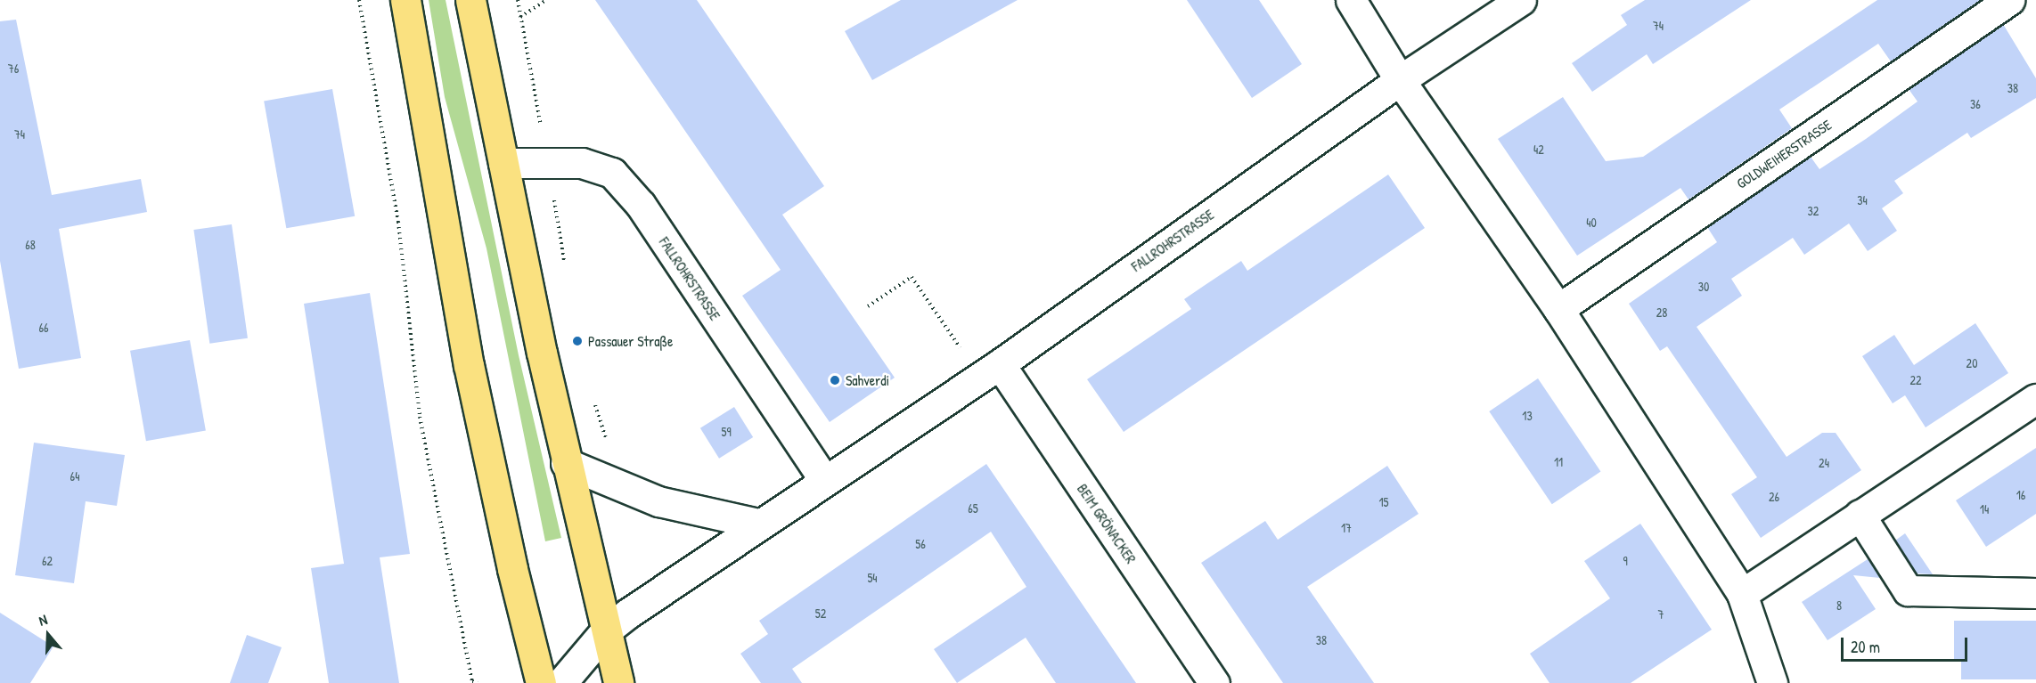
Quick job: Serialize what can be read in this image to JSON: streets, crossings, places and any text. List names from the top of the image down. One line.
{"streets":{"street":["GOLDWEIHERSTRASSE","FALLROHRSTRASSE","BEIM GRÖNACKER"]},"crossings":[["FALLROHRSTRASSE","BEIM GRÖNACKER"]],"places":["Passauer Straße","Sahverdi"],"house_numbers":["74","76","38","36","74","42","34","32","40","68","30","28","66","20","22","13","59","11","24","64","16","26","15","65","14","17","56","62","9","54","8","52","7","38"],"scale_bar":"20 m","north":"top"}
